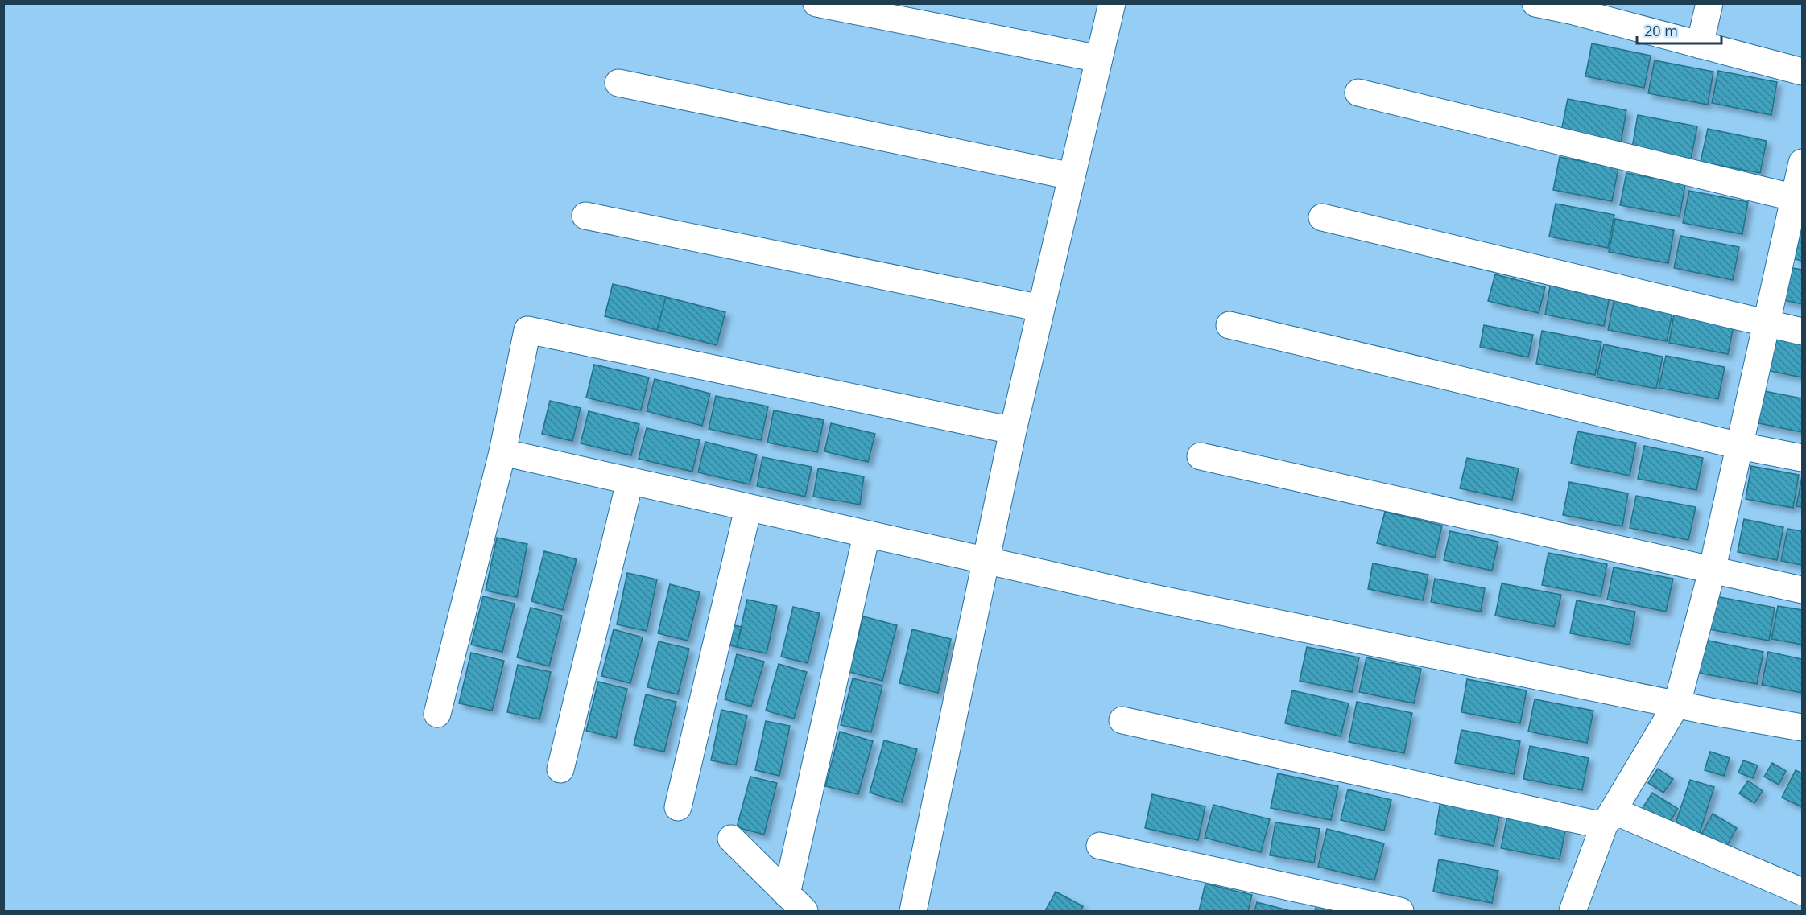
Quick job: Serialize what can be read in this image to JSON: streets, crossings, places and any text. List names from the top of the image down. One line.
{"scale_bar":"20 m"}
